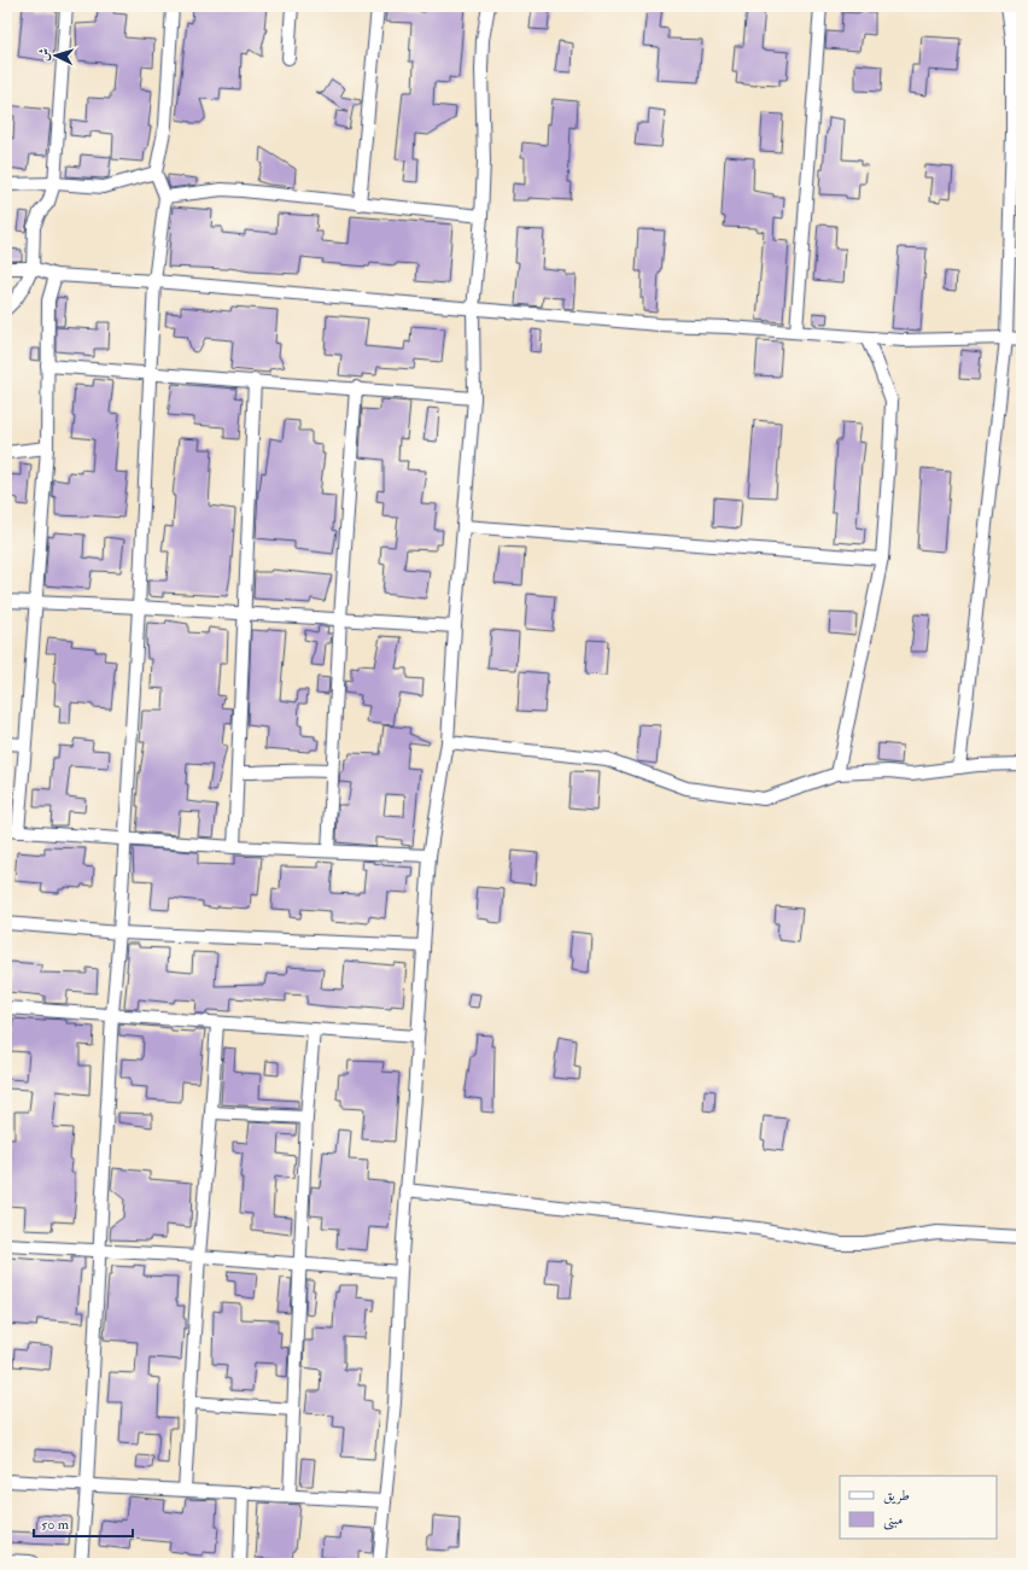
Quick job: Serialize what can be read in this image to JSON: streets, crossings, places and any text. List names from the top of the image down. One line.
{"legend":["طريق","مبنى"],"scale_bar":"50 m","north":"left"}
